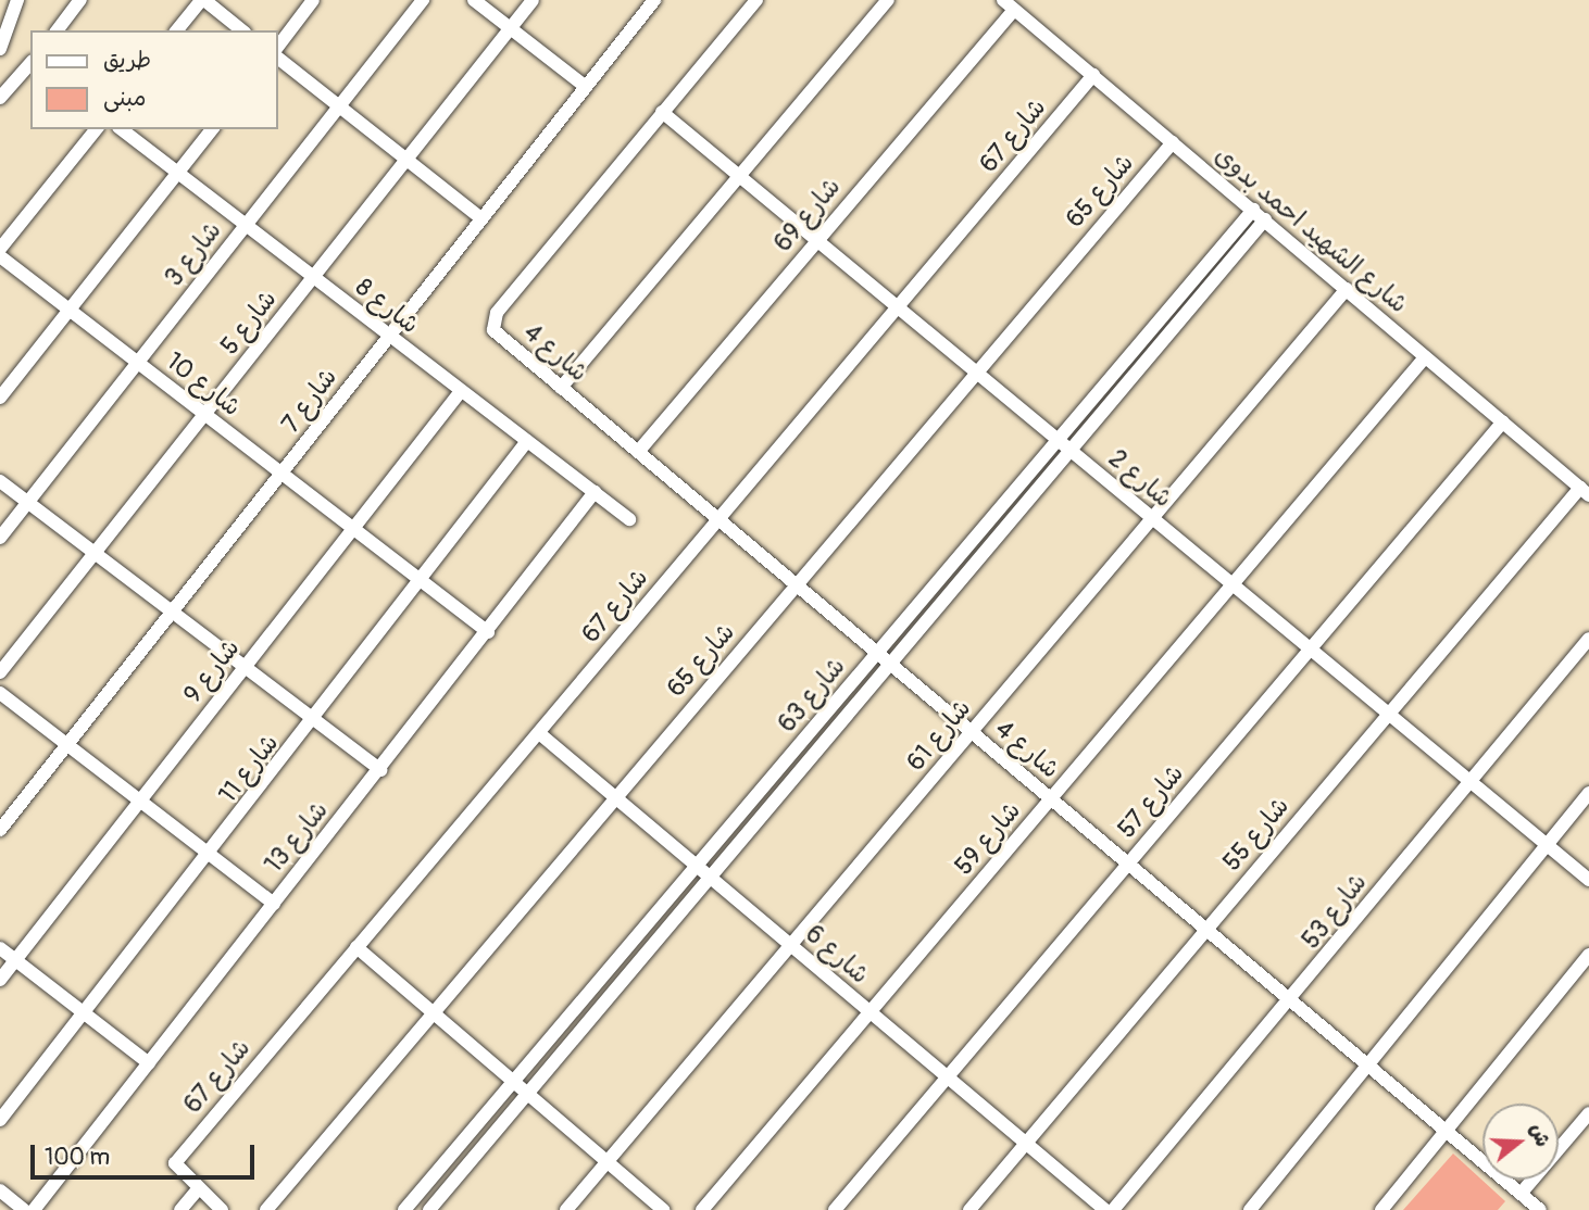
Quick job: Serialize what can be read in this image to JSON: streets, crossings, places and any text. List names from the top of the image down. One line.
{"streets":{"street":["شارع 67","شارع 65","شارع 69","شارع الشهيد احمد بدوى","شارع 3","شارع 8","شارع 5","شارع 4","شارع 10","شارع 7","شارع 2","شارع 9","شارع 63","شارع 61","شارع 11","شارع 57","شارع 55","شارع 13","شارع 59","شارع 53","شارع 6"]},"crossings":[["شارع 67","شارع الشهيد احمد بدوى"],["شارع 67","شارع 4"],["شارع 67","شارع 2"],["شارع 67","شارع 6"],["شارع 65","شارع الشهيد احمد بدوى"],["شارع 65","شارع 4"],["شارع 65","شارع 2"],["شارع 65","شارع 6"],["شارع 69","شارع الشهيد احمد بدوى"],["شارع 69","شارع 4"],["شارع 69","شارع 2"],["شارع الشهيد احمد بدوى","شارع 63"],["شارع الشهيد احمد بدوى","شارع 61"],["شارع الشهيد احمد بدوى","شارع 57"],["شارع الشهيد احمد بدوى","شارع 55"],["شارع الشهيد احمد بدوى","شارع 59"],["شارع 3","شارع 8"],["شارع 3","شارع 10"],["شارع 8","شارع 5"],["شارع 8","شارع 7"],["شارع 8","شارع 9"],["شارع 8","شارع 11"],["شارع 8","شارع 13"],["شارع 5","شارع 10"],["شارع 4","شارع 2"],["شارع 4","شارع 63"],["شارع 4","شارع 61"],["شارع 4","شارع 57"],["شارع 4","شارع 55"],["شارع 4","شارع 59"],["شارع 4","شارع 53"],["شارع 10","شارع 7"],["شارع 10","شارع 9"],["شارع 10","شارع 11"],["شارع 10","شارع 13"],["شارع 2","شارع 63"],["شارع 2","شارع 61"],["شارع 2","شارع 57"],["شارع 2","شارع 55"],["شارع 2","شارع 59"],["شارع 2","شارع 53"],["شارع 63","شارع 6"],["شارع 61","شارع 6"],["شارع 57","شارع 6"],["شارع 55","شارع 6"],["شارع 59","شارع 6"]],"legend":["طريق","مبنى"],"scale_bar":"100 m","north":"right"}
